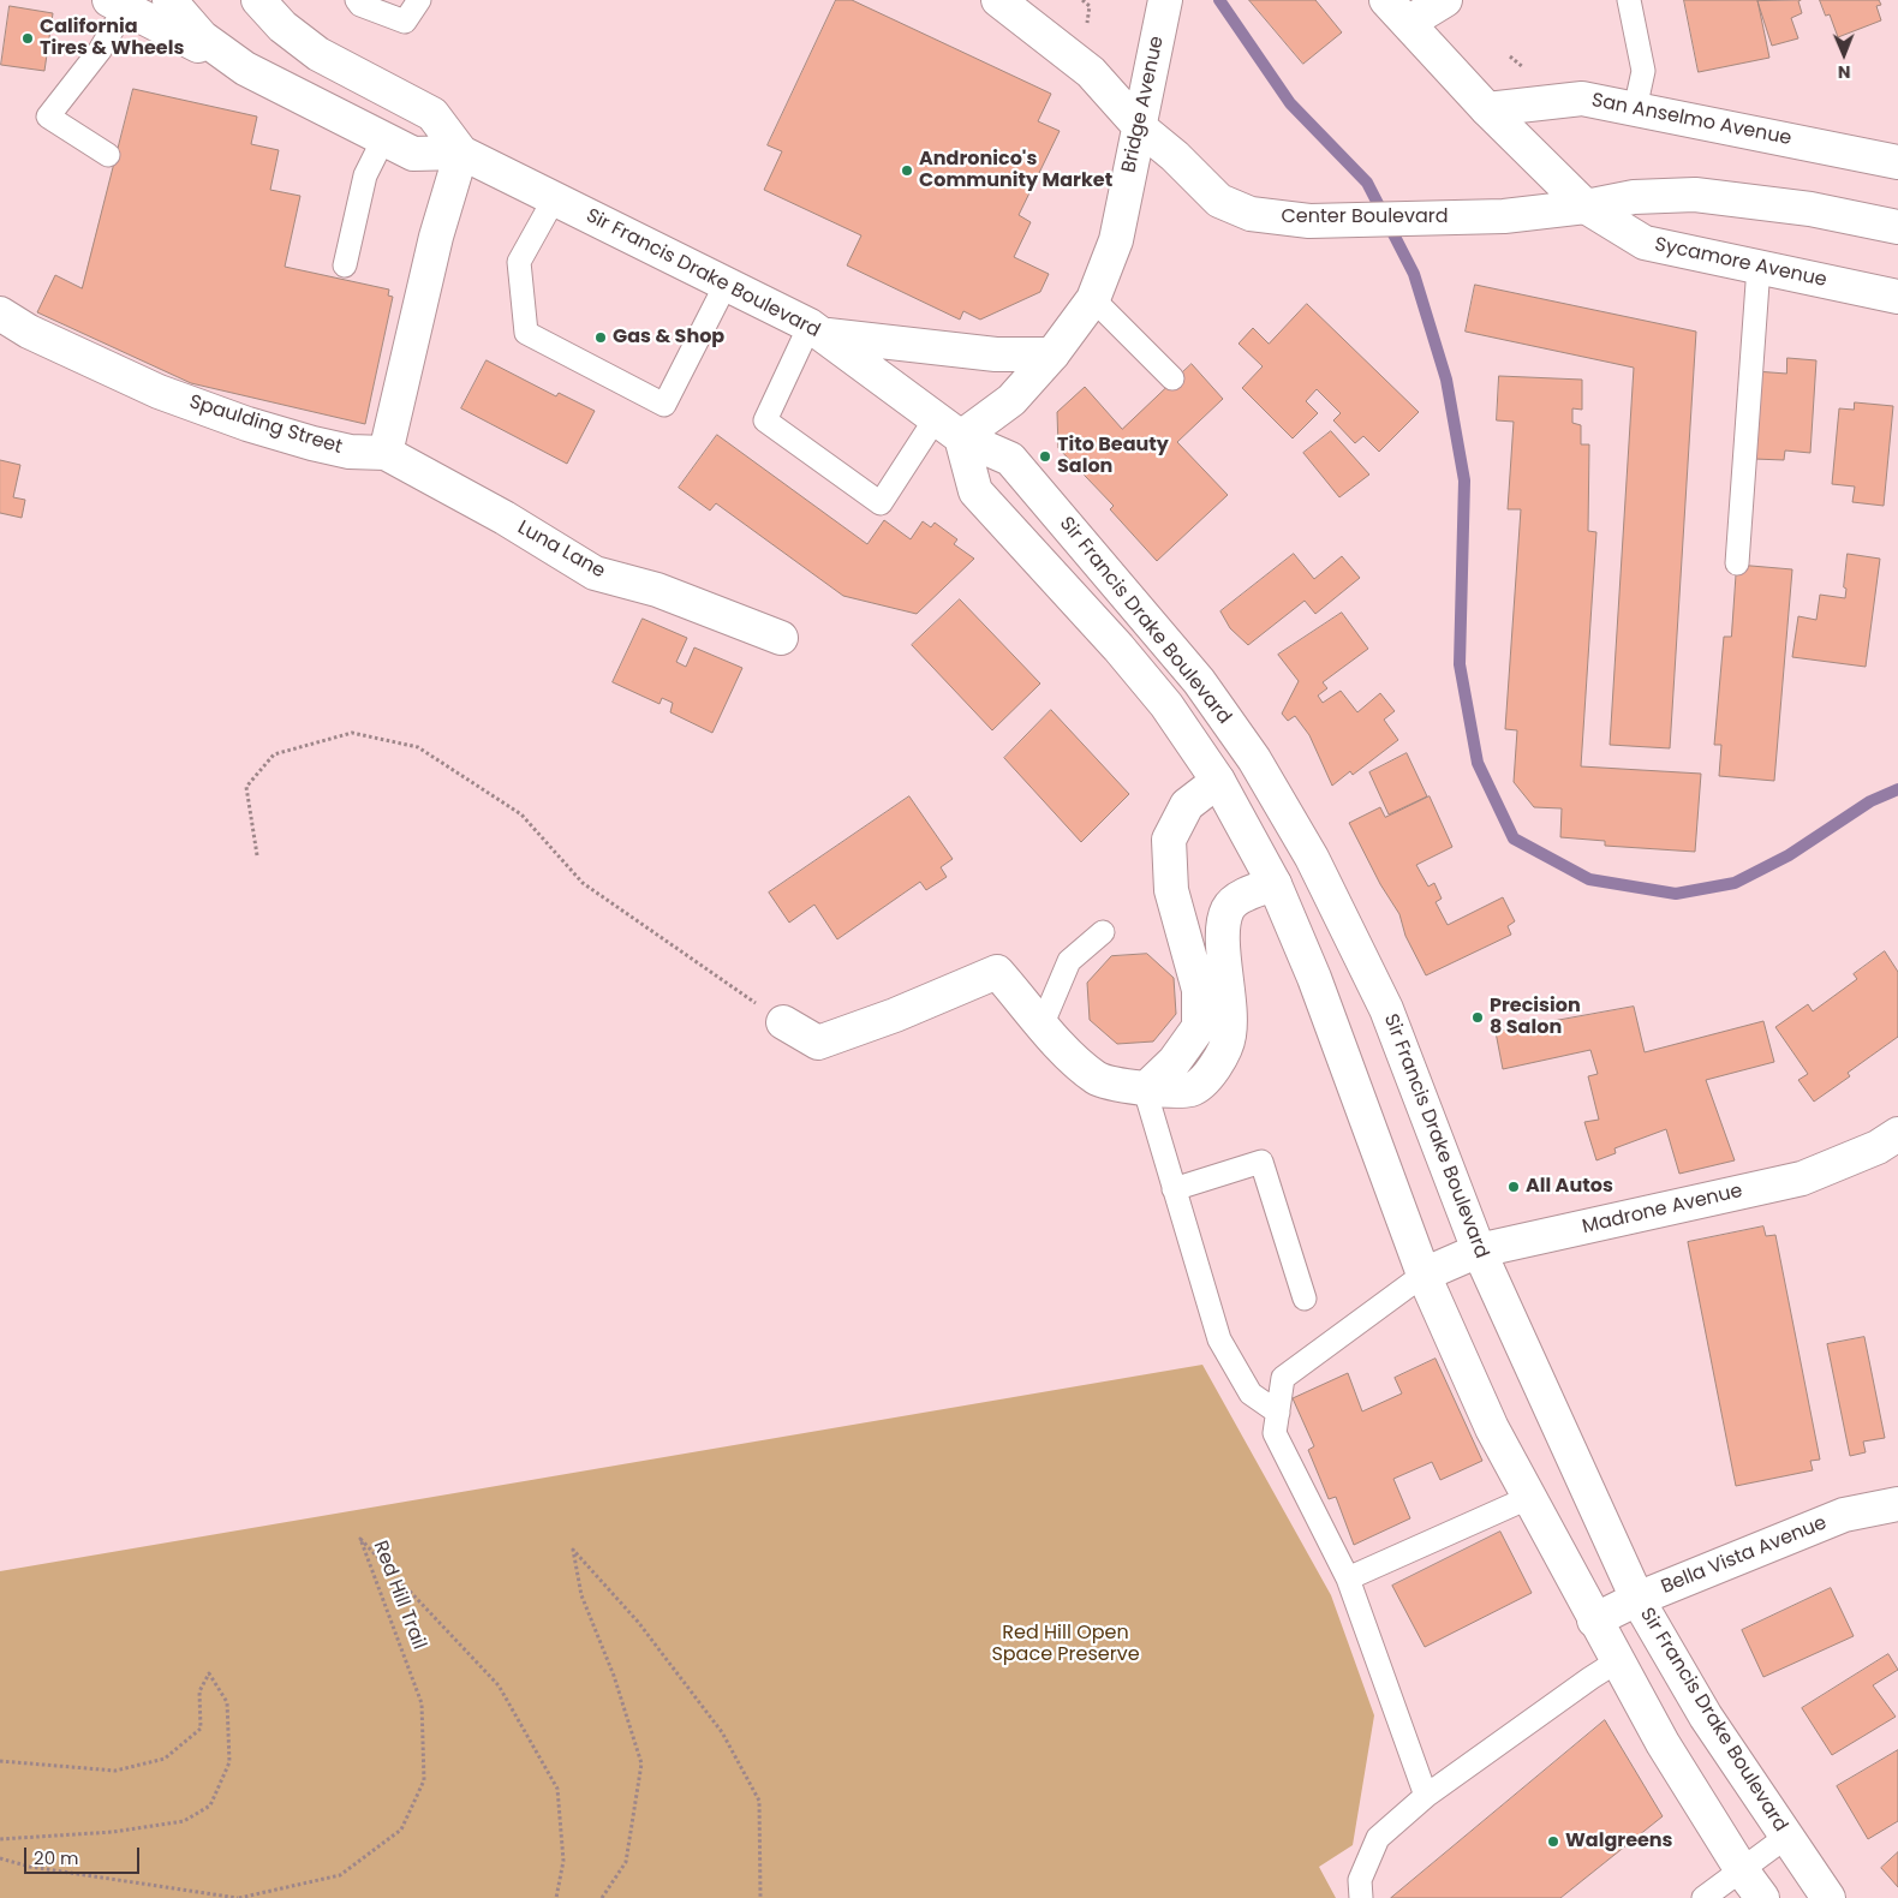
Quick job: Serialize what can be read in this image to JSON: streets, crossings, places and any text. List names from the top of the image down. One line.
{"streets":{"main road":["Bridge Avenue","San Anselmo Avenue","Center Boulevard","Sycamore Avenue","Sir Francis Drake Boulevard","Spaulding Street","Luna Lane","Madrone Avenue","Bella Vista Avenue"],"path":["Red Hill Trail"]},"crossings":[["Bridge Avenue","Center Boulevard"],["Bridge Avenue","Sir Francis Drake Boulevard"],["San Anselmo Avenue","Sycamore Avenue"],["Center Boulevard","Sycamore Avenue"],["Sir Francis Drake Boulevard","Madrone Avenue"],["Sir Francis Drake Boulevard","Bella Vista Avenue"],["Spaulding Street","Luna Lane"]],"parks":["Red Hill Open Space Preserve"],"places":["California Tires & Wheels","Andronico's Community Market","Gas & Shop","Tito Beauty Salon","Precision 8 Salon","All Autos","Walgreens"],"scale_bar":"20 m","north":"bottom"}
